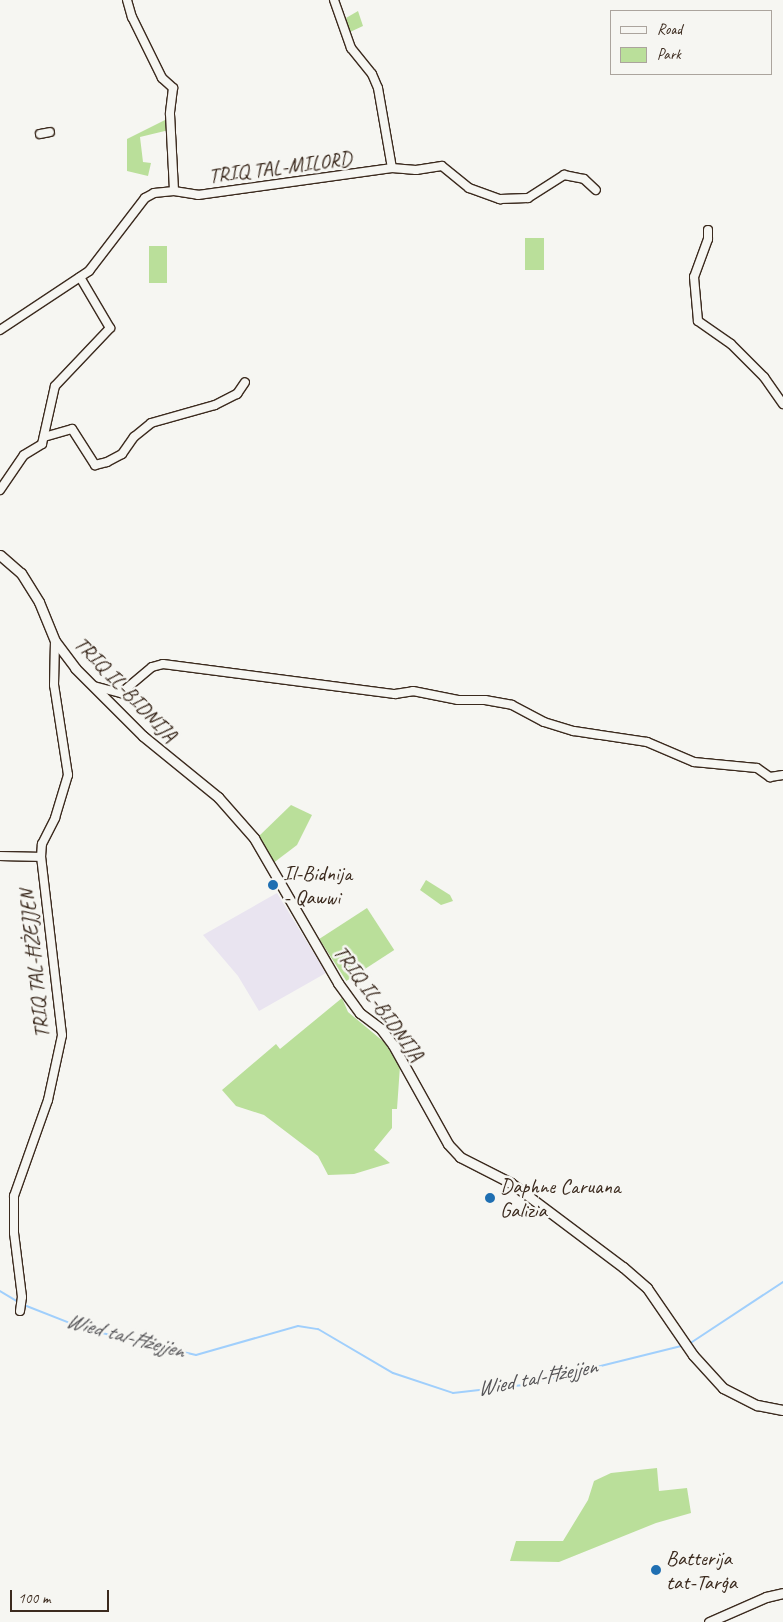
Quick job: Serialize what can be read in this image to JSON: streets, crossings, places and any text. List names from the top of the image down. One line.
{"streets":{"street":["TRIQ TAL-MILORD","TRIQ IL-BIDNIJA","TRIQ TAL-ĦŻEJJEN"]},"crossings":[["TRIQ IL-BIDNIJA","TRIQ TAL-ĦŻEJJEN"]],"water":["Wied tal-Ħżejjen"],"places":["Il-Bidnija - Qawwi","Daphne Caruana Galizia","Batterija tat-Tarġa"],"legend":["Road","Park"],"scale_bar":"100 m"}
